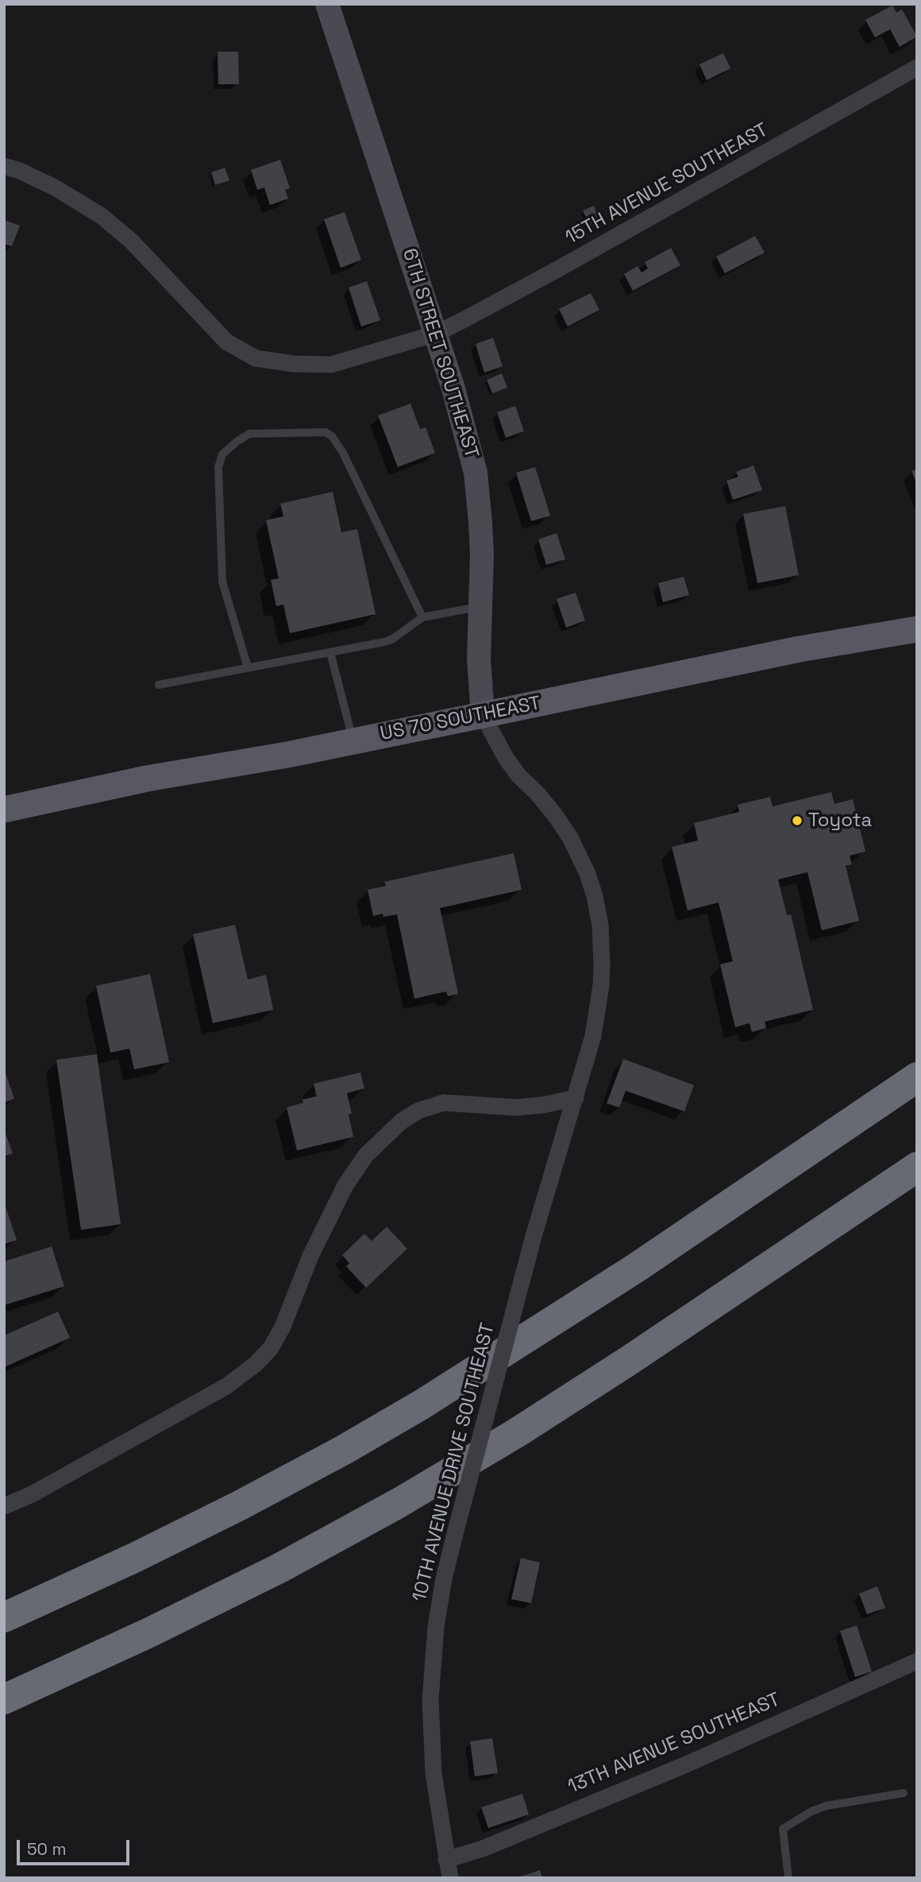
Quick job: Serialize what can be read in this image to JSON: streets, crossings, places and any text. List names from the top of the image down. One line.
{"streets":{"main road":["US 70 SOUTHEAST"],"street":["15TH AVENUE SOUTHEAST","6TH STREET SOUTHEAST","10TH AVENUE DRIVE SOUTHEAST","13TH AVENUE SOUTHEAST"]},"crossings":[["15TH AVENUE SOUTHEAST","6TH STREET SOUTHEAST"],["6TH STREET SOUTHEAST","US 70 SOUTHEAST"],["6TH STREET SOUTHEAST","10TH AVENUE DRIVE SOUTHEAST"],["US 70 SOUTHEAST","10TH AVENUE DRIVE SOUTHEAST"],["10TH AVENUE DRIVE SOUTHEAST","13TH AVENUE SOUTHEAST"]],"places":["Toyota"],"scale_bar":"50 m"}
